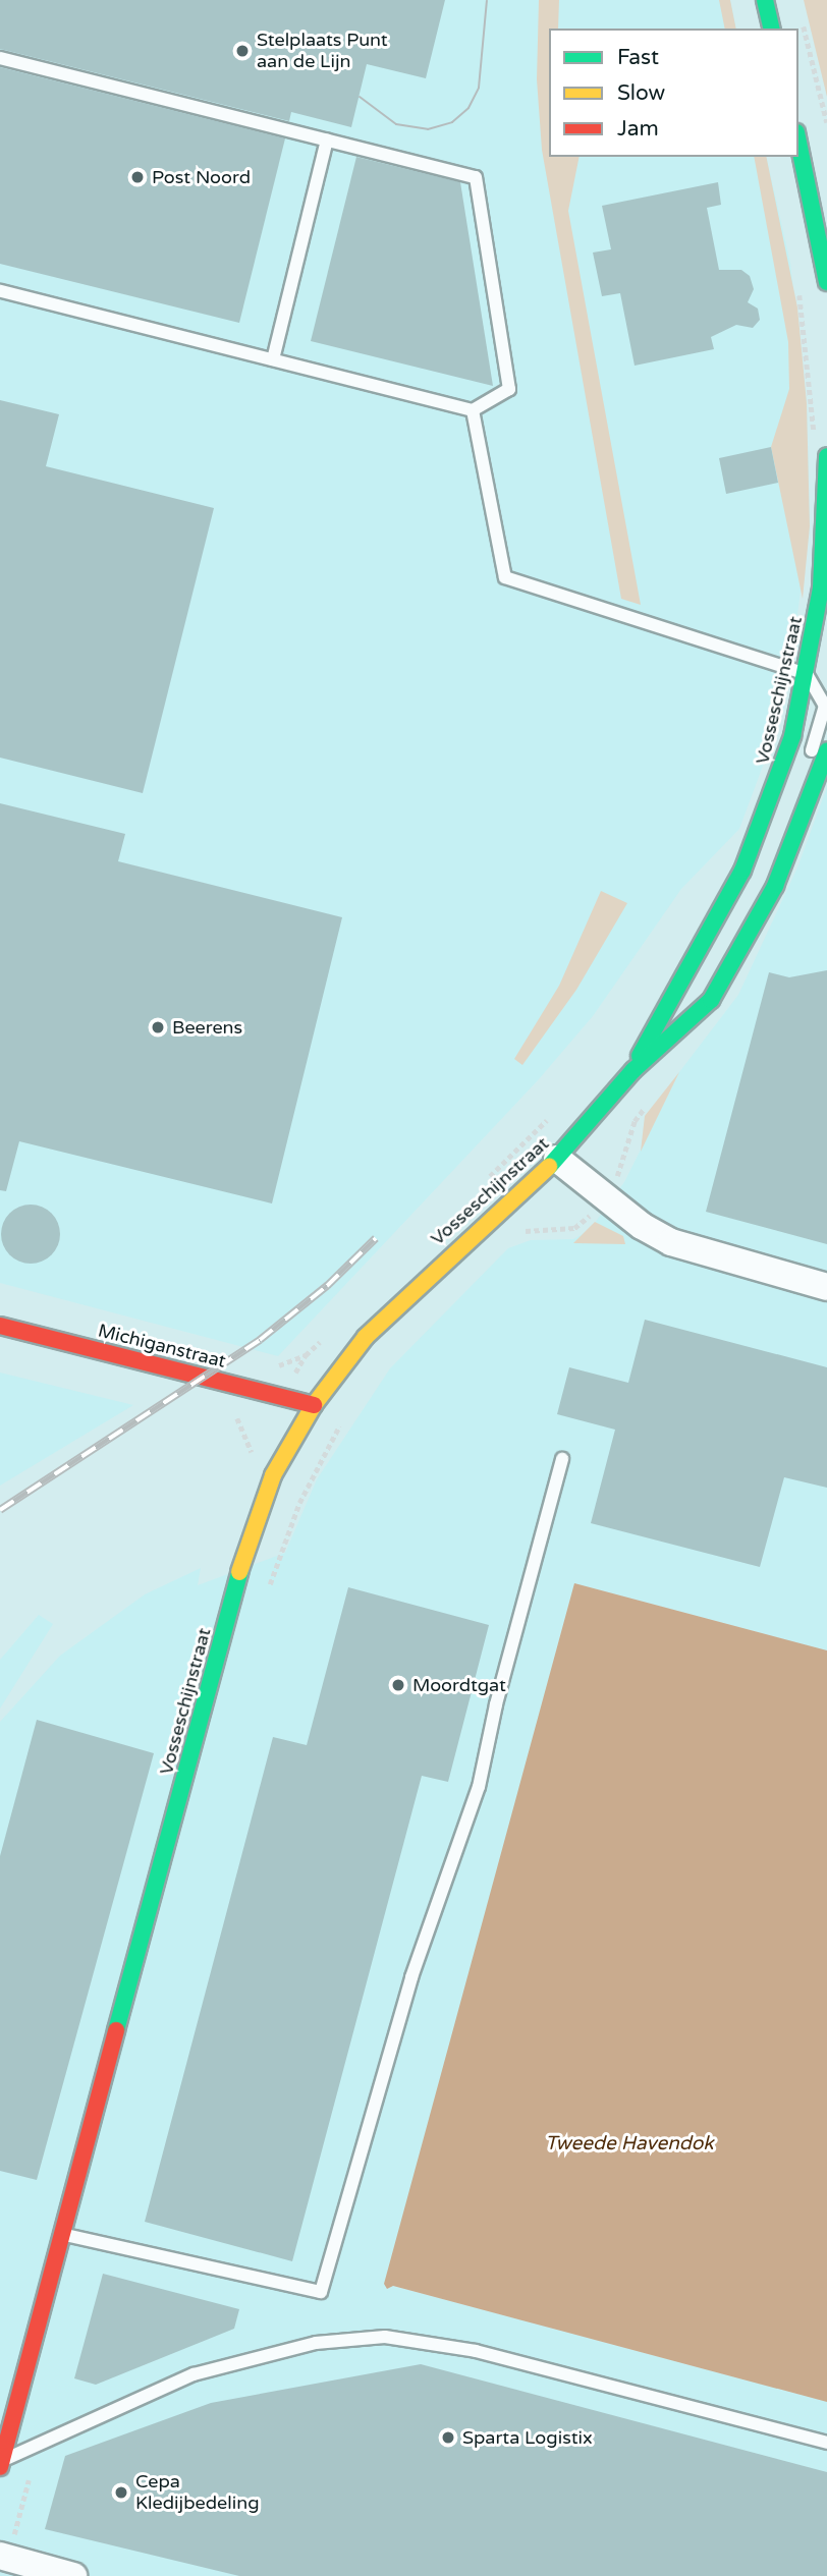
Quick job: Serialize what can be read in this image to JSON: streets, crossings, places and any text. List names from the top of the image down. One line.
{"streets":{"street":["Vosseschijnstraat","Michiganstraat"]},"crossings":[["Vosseschijnstraat","Michiganstraat"]],"water":["Tweede Havendok"],"places":["Stelplaats Punt aan de Lijn","Post Noord","Beerens","Moordtgat","Sparta Logistix","Cepa Kledijbedeling"],"legend":["Fast","Slow","Jam"]}
